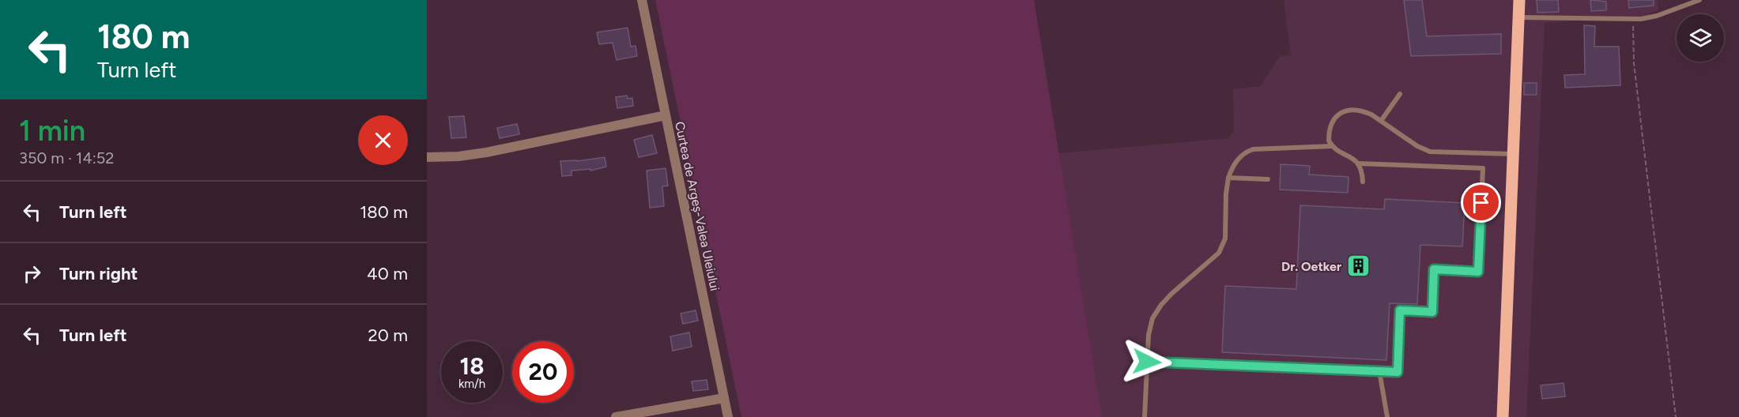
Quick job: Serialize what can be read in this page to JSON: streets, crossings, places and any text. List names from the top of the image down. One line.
{"streets":{"street":["Curtea de Argeș-Valea Uleiului"]},"places":{"building":["Dr. Oetker"]},"page":{"turn":["180 m","Turn left"],"heading":["1 min","350 m · 14:52"],"list":[{"name":"Turn left","value":"180 m"},{"name":"Turn right","value":"40 m"},{"name":"Turn left","value":"20 m"}],"speed":"18 km/h","limit":"20"}}
